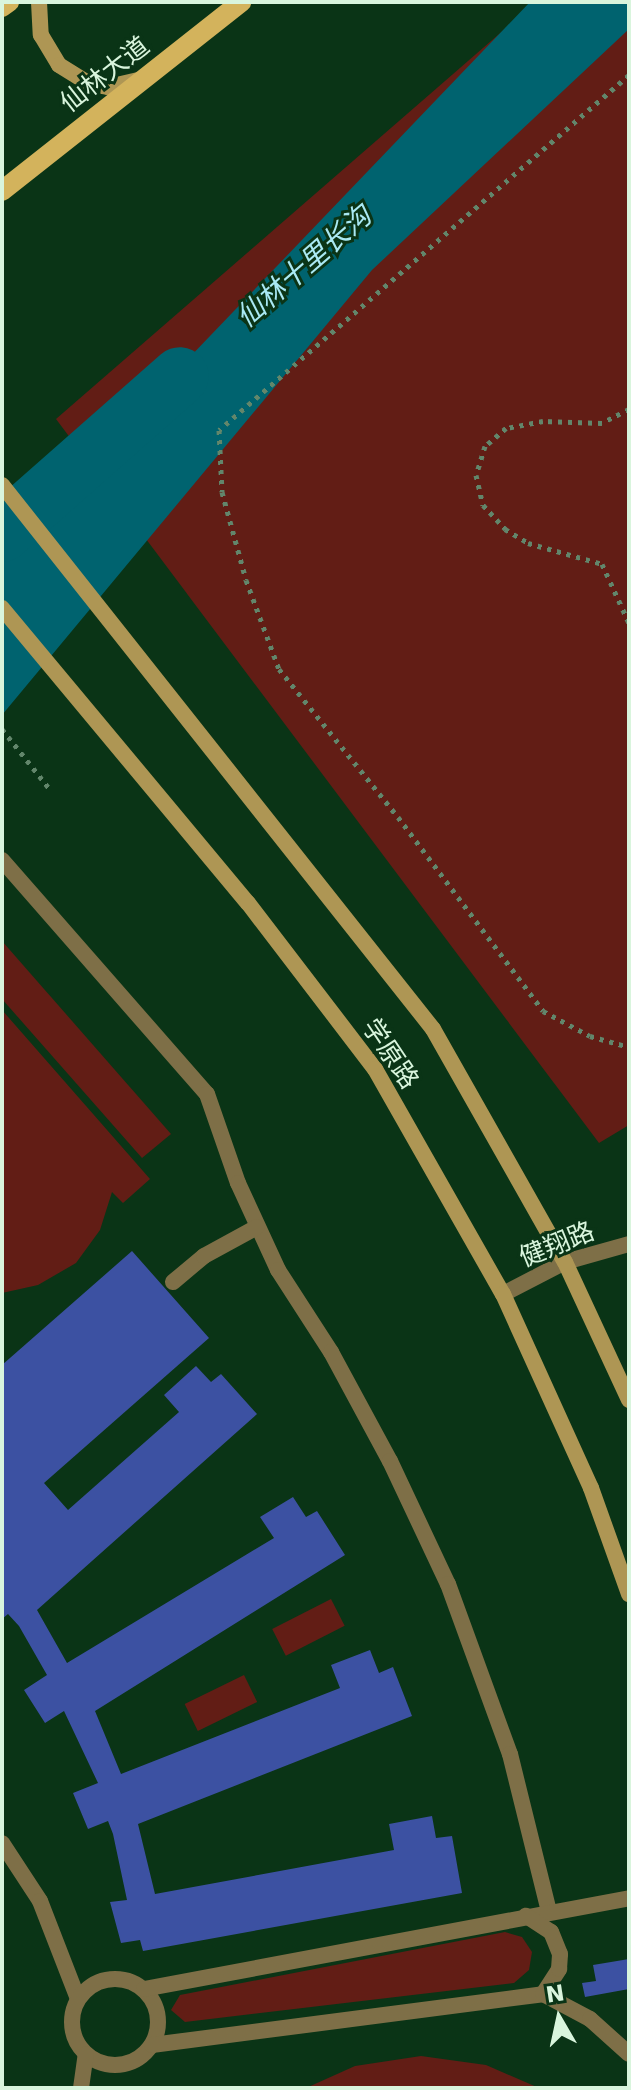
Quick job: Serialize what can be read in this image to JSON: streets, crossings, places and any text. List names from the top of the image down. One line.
{"streets":{"main road":["仙林大道"],"street":["学原路"],"lane":["健翔路"]},"crossings":[["学原路","健翔路"]],"water":["仙林十里长沟"],"north":"top"}
